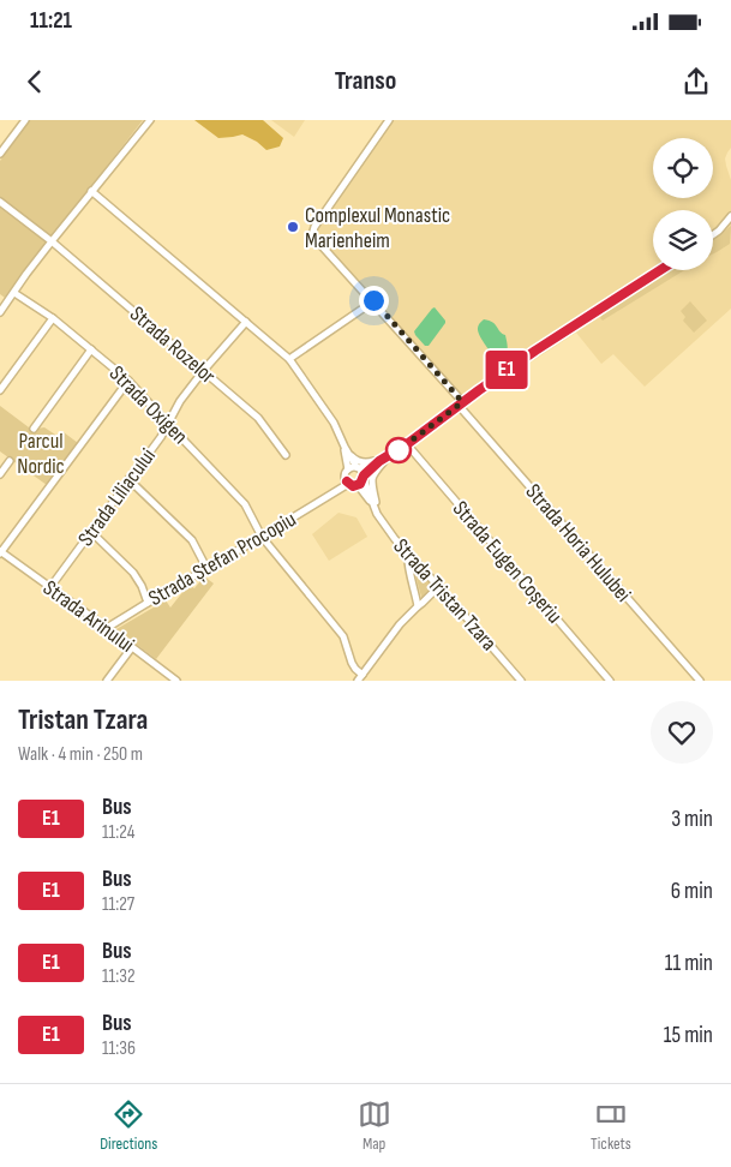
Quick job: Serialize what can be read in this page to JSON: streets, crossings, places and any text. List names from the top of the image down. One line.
{"streets":{"street":["Strada Rozelor","Strada Oxigen","Strada Liliacului","Strada Horia Hulubei","Strada Ștefan Procopiu","Strada Eugen Coșeriu","Strada Tristan Tzara","Strada Arinului"]},"crossings":[["Strada Rozelor","Strada Liliacului"],["Strada Oxigen","Strada Liliacului"],["Strada Oxigen","Strada Ștefan Procopiu"],["Strada Liliacului","Strada Arinului"],["Strada Ștefan Procopiu","Strada Tristan Tzara"],["Strada Ștefan Procopiu","Strada Arinului"]],"parks":["Parcul Nordic"],"places":["Complexul Monastic Marienheim"],"lines":["bus line E1"],"page":{"status":"11:21","header":"Transo","on_map":"E1","heading":["Tristan Tzara","Walk · 4 min · 250 m"],"list":[{"mark":"E1","name":"Bus","note":"11:24","value":"3 min"},{"mark":"E1","name":"Bus","note":"11:27","value":"6 min"},{"mark":"E1","name":"Bus","note":"11:32","value":"11 min"},{"mark":"E1","name":"Bus","note":"11:36","value":"15 min"}],"tabs":["Directions","Map","Tickets"]}}
